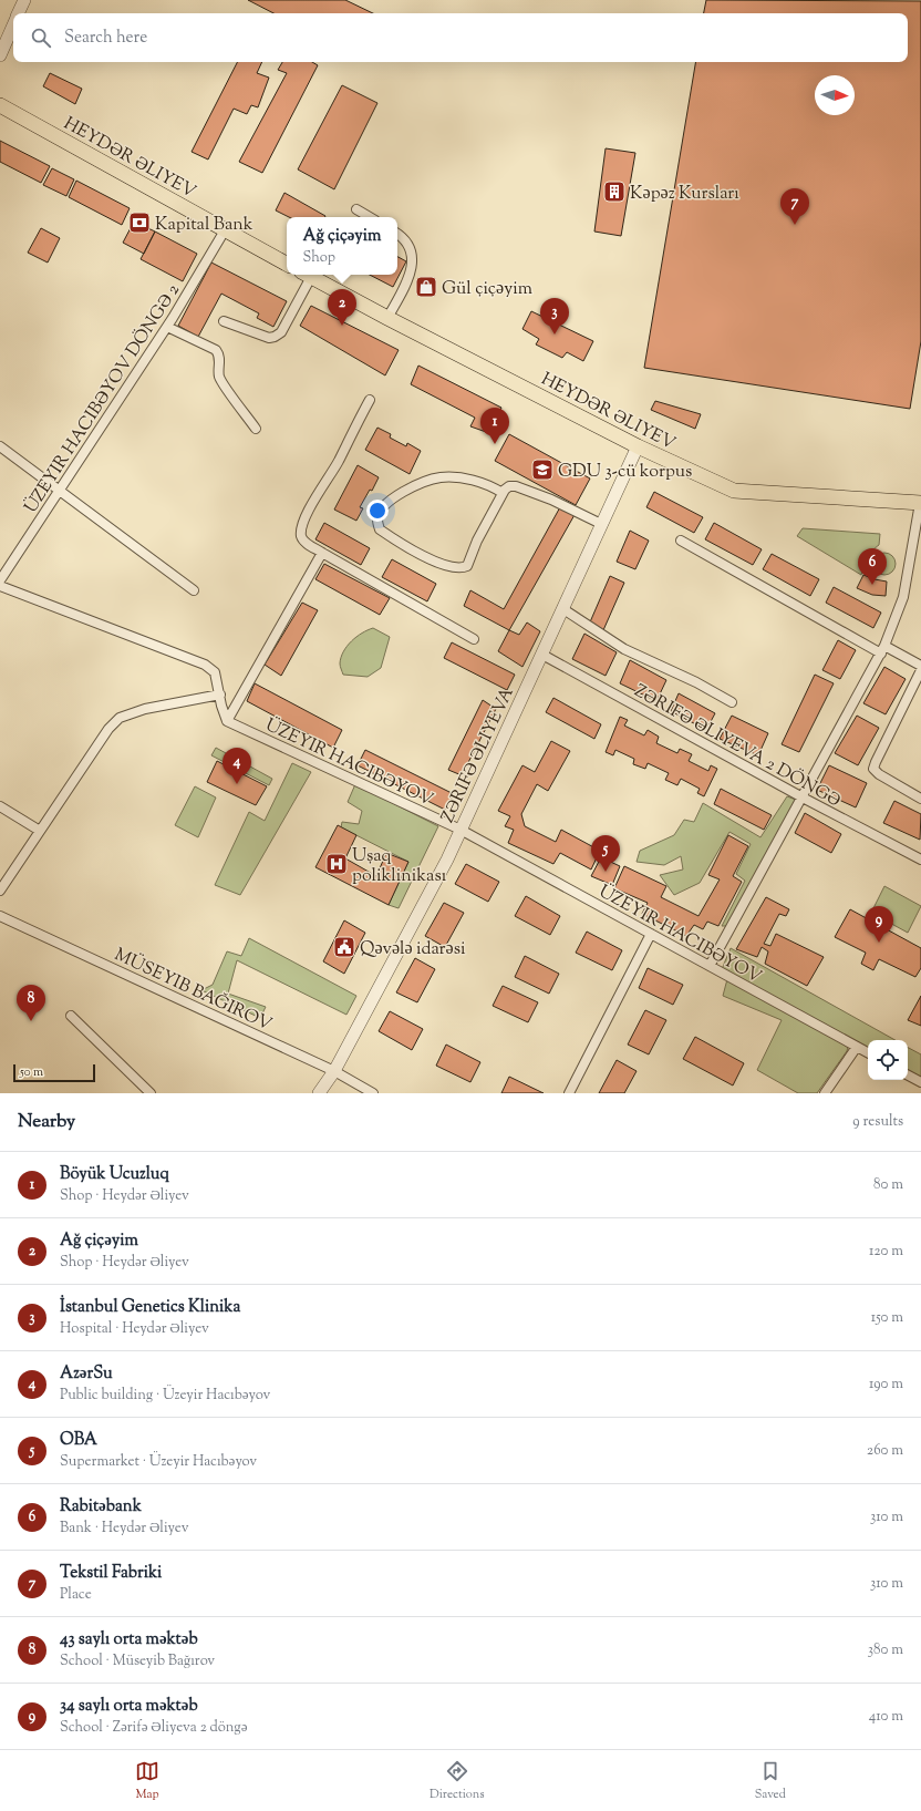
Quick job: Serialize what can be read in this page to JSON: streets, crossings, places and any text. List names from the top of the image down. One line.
{"streets":{"main road":["HEYDƏR ƏLIYEV"],"street":["ZƏRIFƏ ƏLIYEVA 2 DÖNGƏ","ZƏRIFƏ ƏLIYEVA"]},"crossings":[["HEYDƏR ƏLIYEV","ZƏRIFƏ ƏLIYEVA"],["ZƏRIFƏ ƏLIYEVA 2 DÖNGƏ","ZƏRIFƏ ƏLIYEVA"]],"places":{"building":["Kəpəz Kursları"],"bank":["Kapital Bank"],"shop":["Gül çiçəyim"],"school or university":["GDU 3-cü korpus"],"hospital":["Uşaq poliklinikası"],"public building":["Qəvələ idarəsi"]},"scale_bar":"50 m","north":"right","page":{"search":"Search here","pins":["7","2","3","1","6","4","5","9","8"],"popup":["Ağ çiçəyim","Shop"],"scale":"50 m","heading":["Nearby","9 results"],"list":[{"mark":"1","name":"Böyük Ucuzluq","note":"Shop · Heydər Əliyev","value":"80 m"},{"mark":"2","name":"Ağ çiçəyim","note":"Shop · Heydər Əliyev","value":"120 m"},{"mark":"3","name":"İstanbul Genetics Klinika","note":"Hospital · Heydər Əliyev","value":"150 m"},{"mark":"4","name":"AzərSu","note":"Public building · Üzeyir Hacıbəyov","value":"190 m"},{"mark":"5","name":"OBA","note":"Supermarket · Üzeyir Hacıbəyov","value":"260 m"},{"mark":"6","name":"Rabitəbank","note":"Bank · Heydər Əliyev","value":"310 m"},{"mark":"7","name":"Tekstil Fabriki","note":"Place","value":"310 m"},{"mark":"8","name":"43 saylı orta məktəb","note":"School · Müseyib Bağırov","value":"380 m"},{"mark":"9","name":"34 saylı orta məktəb","note":"School · Zərifə Əliyeva 2 döngə","value":"410 m"}],"nav":["Map","Directions","Saved"]}}
